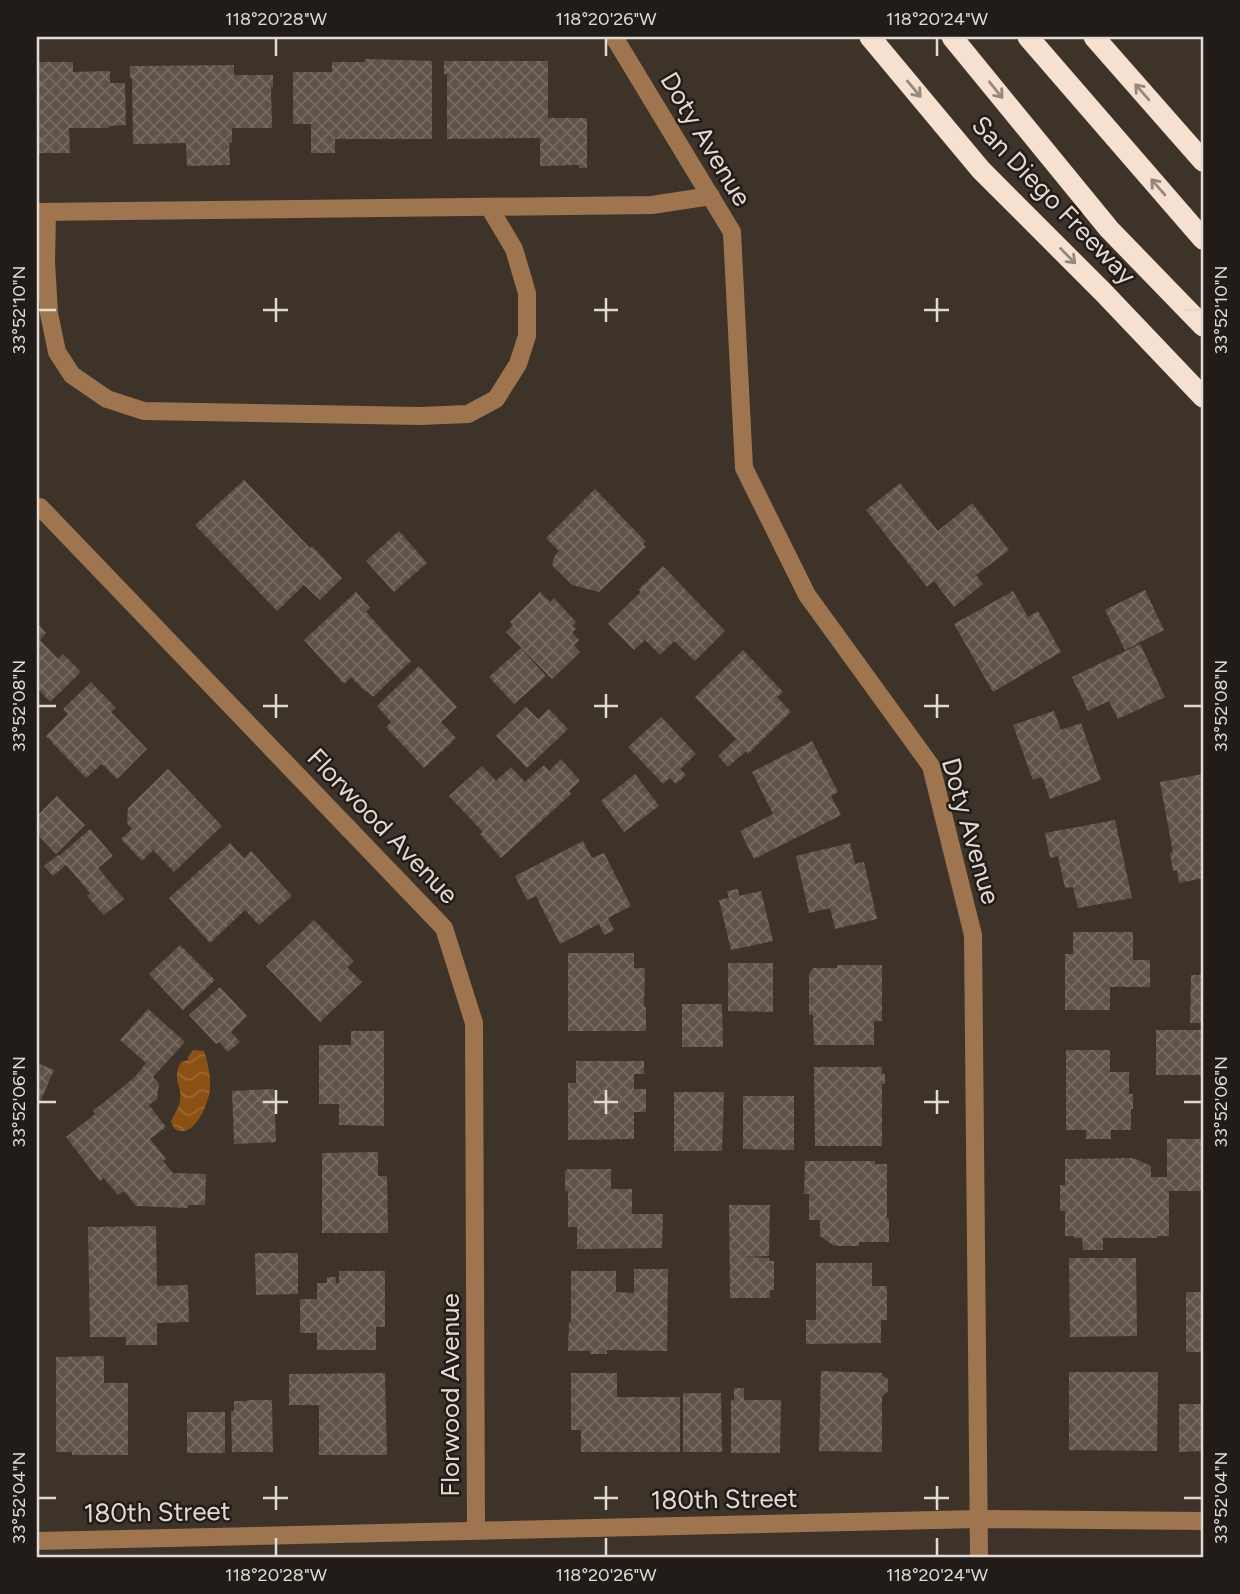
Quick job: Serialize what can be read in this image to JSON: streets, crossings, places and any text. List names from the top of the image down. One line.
{"streets":{"highway":["San Diego Freeway"],"street":["Doty Avenue","Florwood Avenue","180th Street"]},"crossings":[["Doty Avenue","180th Street"],["Florwood Avenue","180th Street"]],"coordinates":["118°20'28\"W","118°20'26\"W","118°20'24\"W","33°52'10\"N","33°52'08\"N","33°52'06\"N","33°52'04\"N"]}
